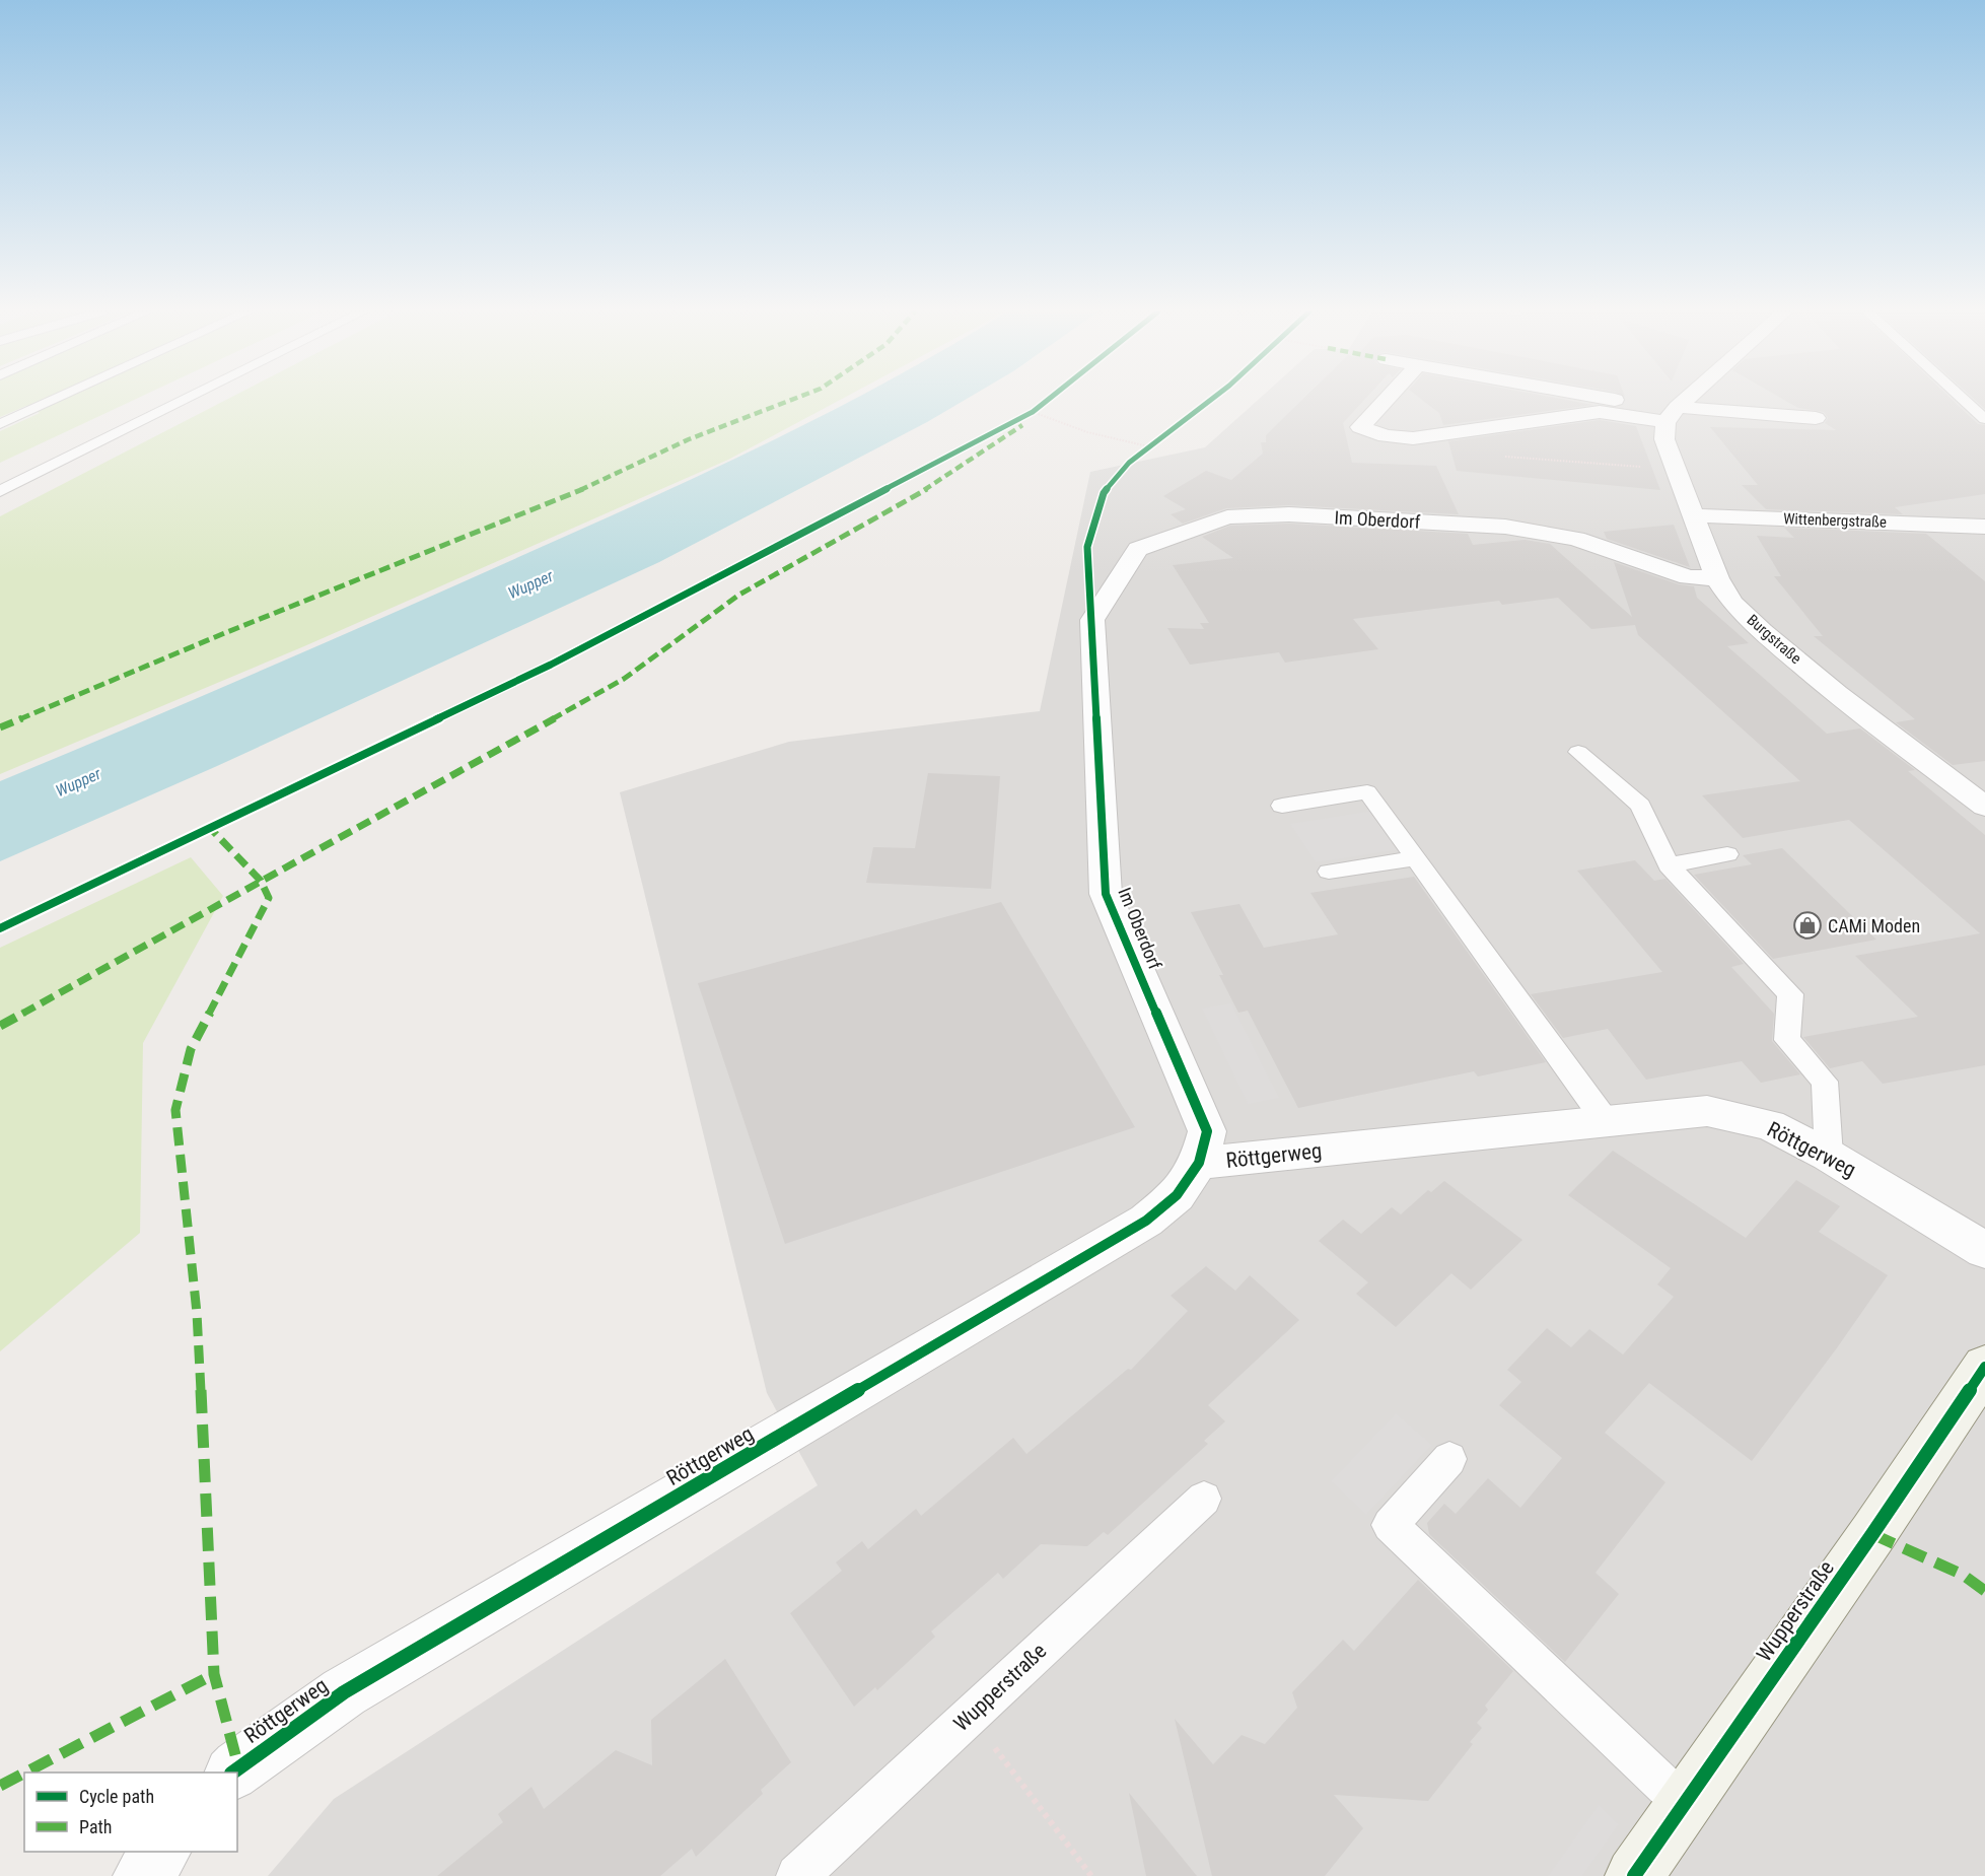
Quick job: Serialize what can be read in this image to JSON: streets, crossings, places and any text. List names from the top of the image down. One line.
{"streets":{"main road":["Wupperstraße"],"street":["Im Oberdorf","Wittenbergstraße","Burgstraße","Röttgerweg"]},"crossings":[["Im Oberdorf","Burgstraße"],["Im Oberdorf","Röttgerweg"],["Wittenbergstraße","Burgstraße"]],"water":["Wupper"],"places":{"shop":["CAMi Moden"]},"legend":["Cycle path","Path"]}
